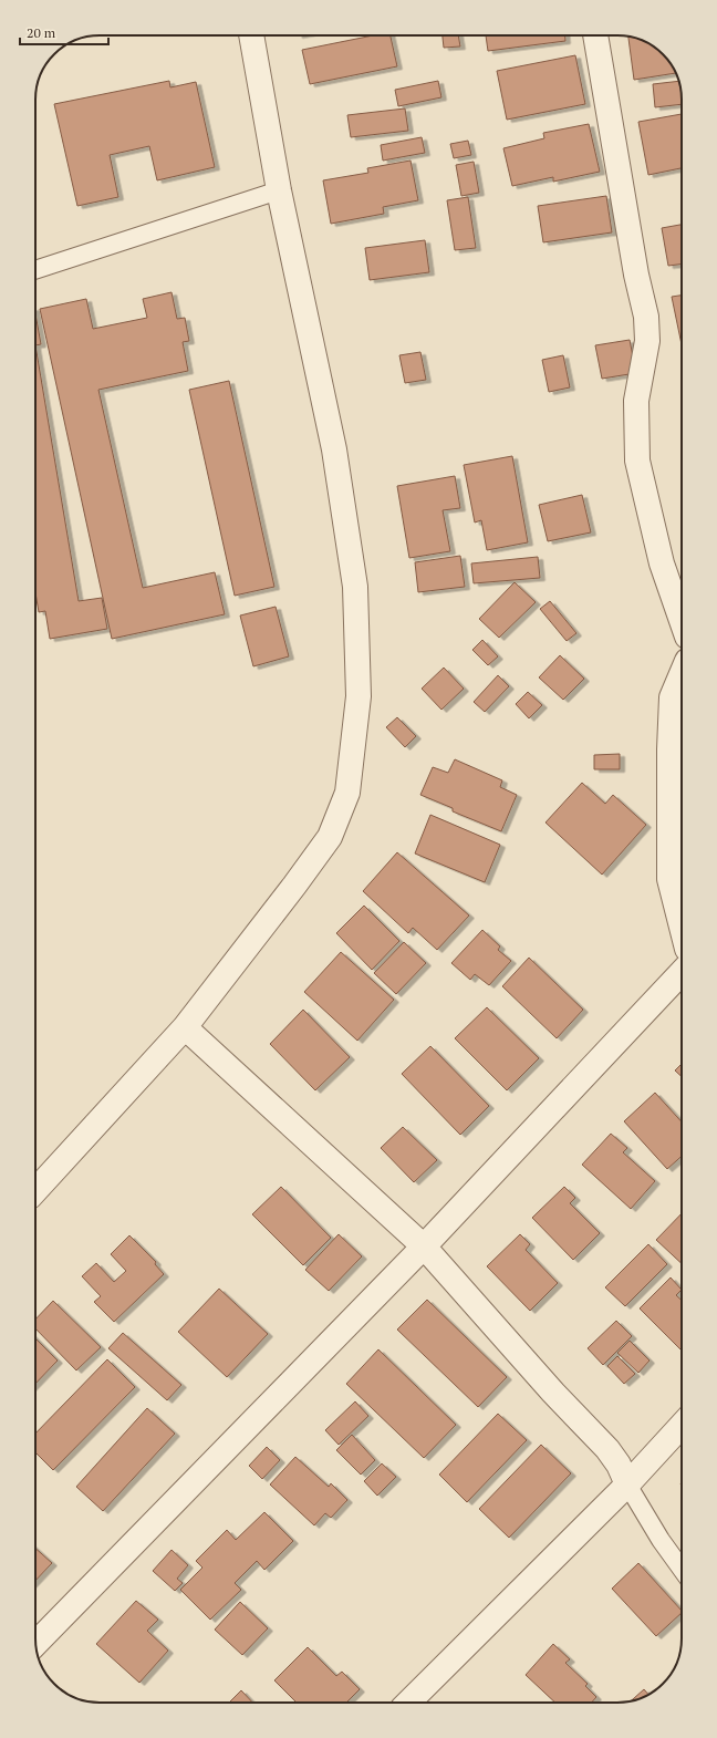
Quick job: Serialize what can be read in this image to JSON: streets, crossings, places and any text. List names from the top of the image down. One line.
{"scale_bar":"20 m"}
